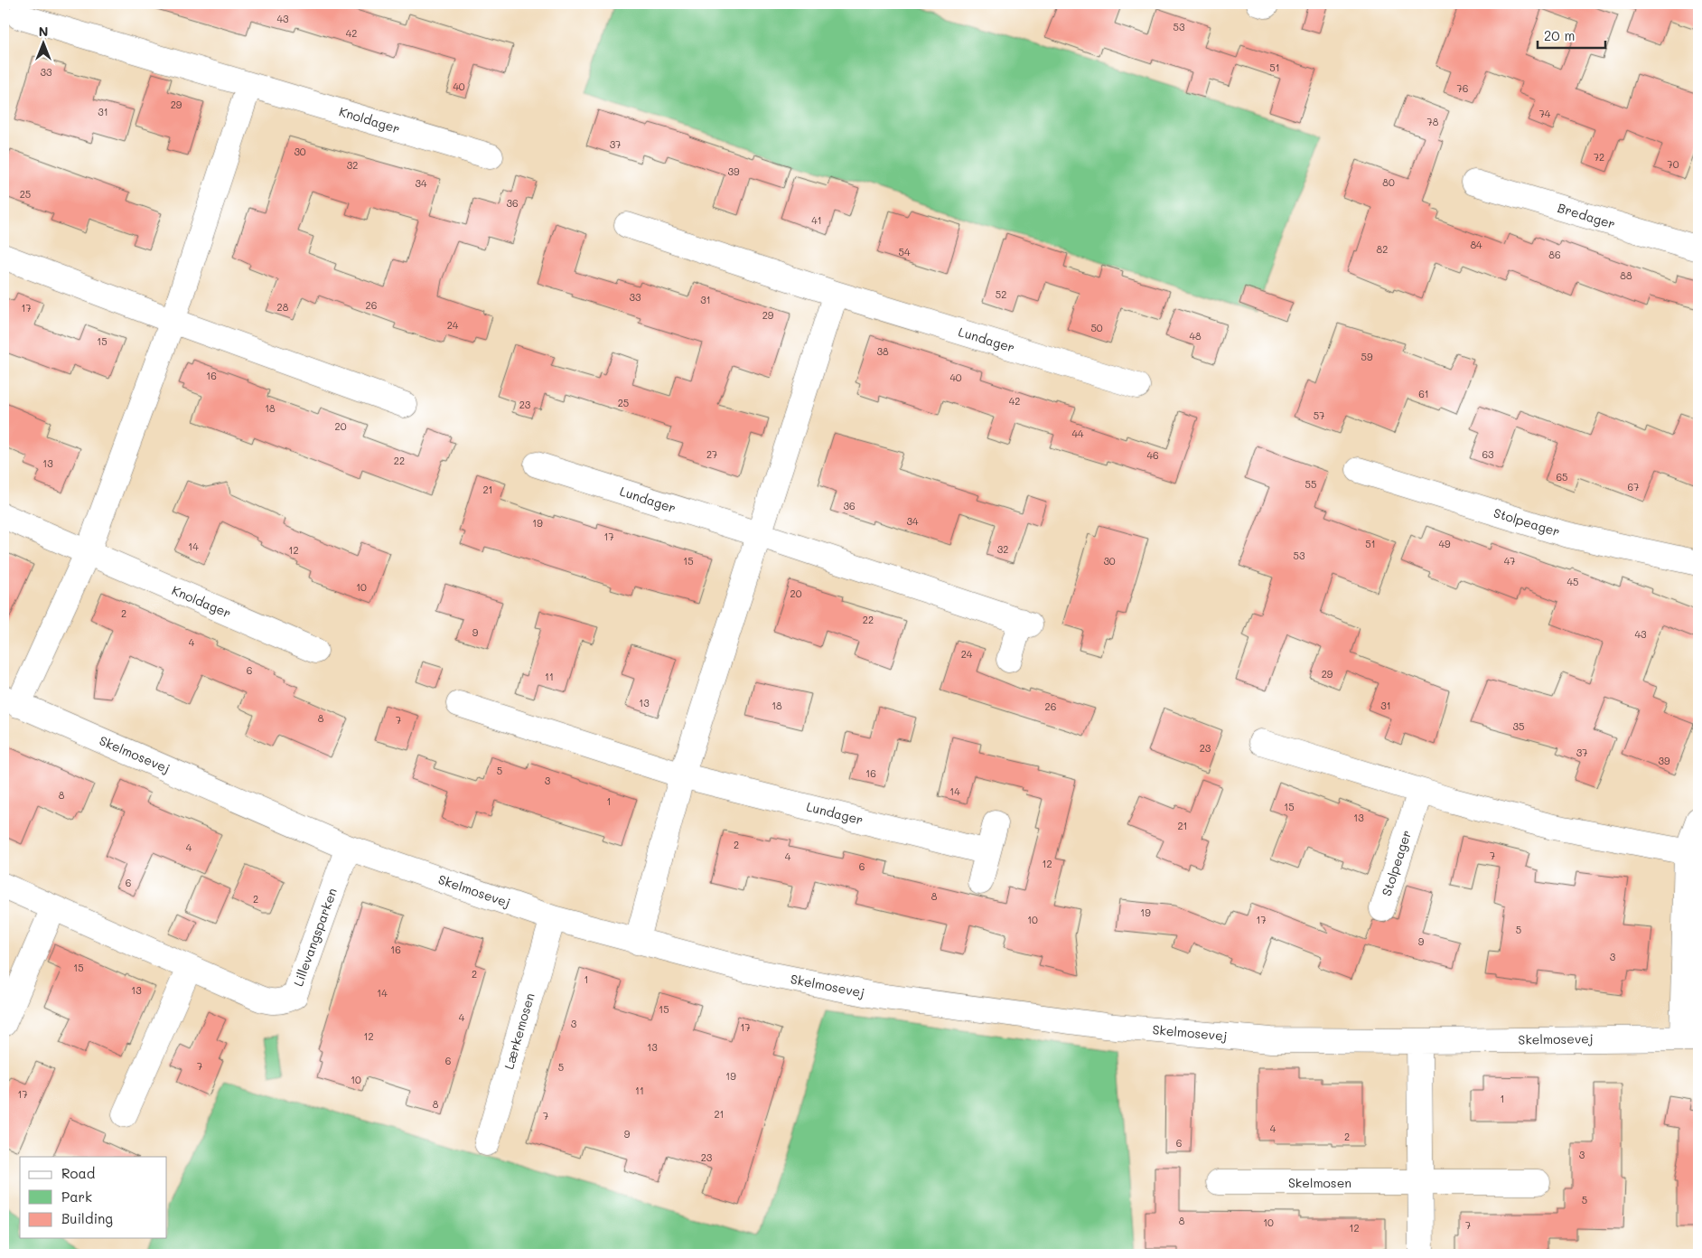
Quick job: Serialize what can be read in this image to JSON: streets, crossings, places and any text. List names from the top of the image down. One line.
{"streets":{"street":["Knoldager","Bredager","Lundager","Stolpeager","Skelmosevej","Lillevangsparken","Lærkemosen","Skelmosen"]},"crossings":[["Skelmosevej","Lillevangsparken"],["Skelmosevej","Lærkemosen"]],"house_numbers":["43","53","42","51","33","40","76","29","31","74","78","37","30","72","70","32","39","80","34","25","36","41","84","82","54","86","88","52","33","31","26","28","17","29","24","50","48","15","38","59","16","40","61","42","25","23","18","57","20","44","27","63","46","22","13","65","55","67","21","36","34","19","17","51","49","14","32","12","53","15","30","47","45","10","20","2","22","9","43","4","24","6","29","11","13","18","31","26","8","7","35","23","37","39","5","16","3","14","8","1","15","13","21","2","4","7","4","12","6","6","8","2","19","10","17","5","9","16","3","15","2","1","13","14","15","4","3","17","12","13","6","7","5","19","10","11","17","1","8","21","7","4","9","2","6","3","23","5","8","10","7","12"],"legend":["Road","Park","Building"],"scale_bar":"20 m","north":"top"}
